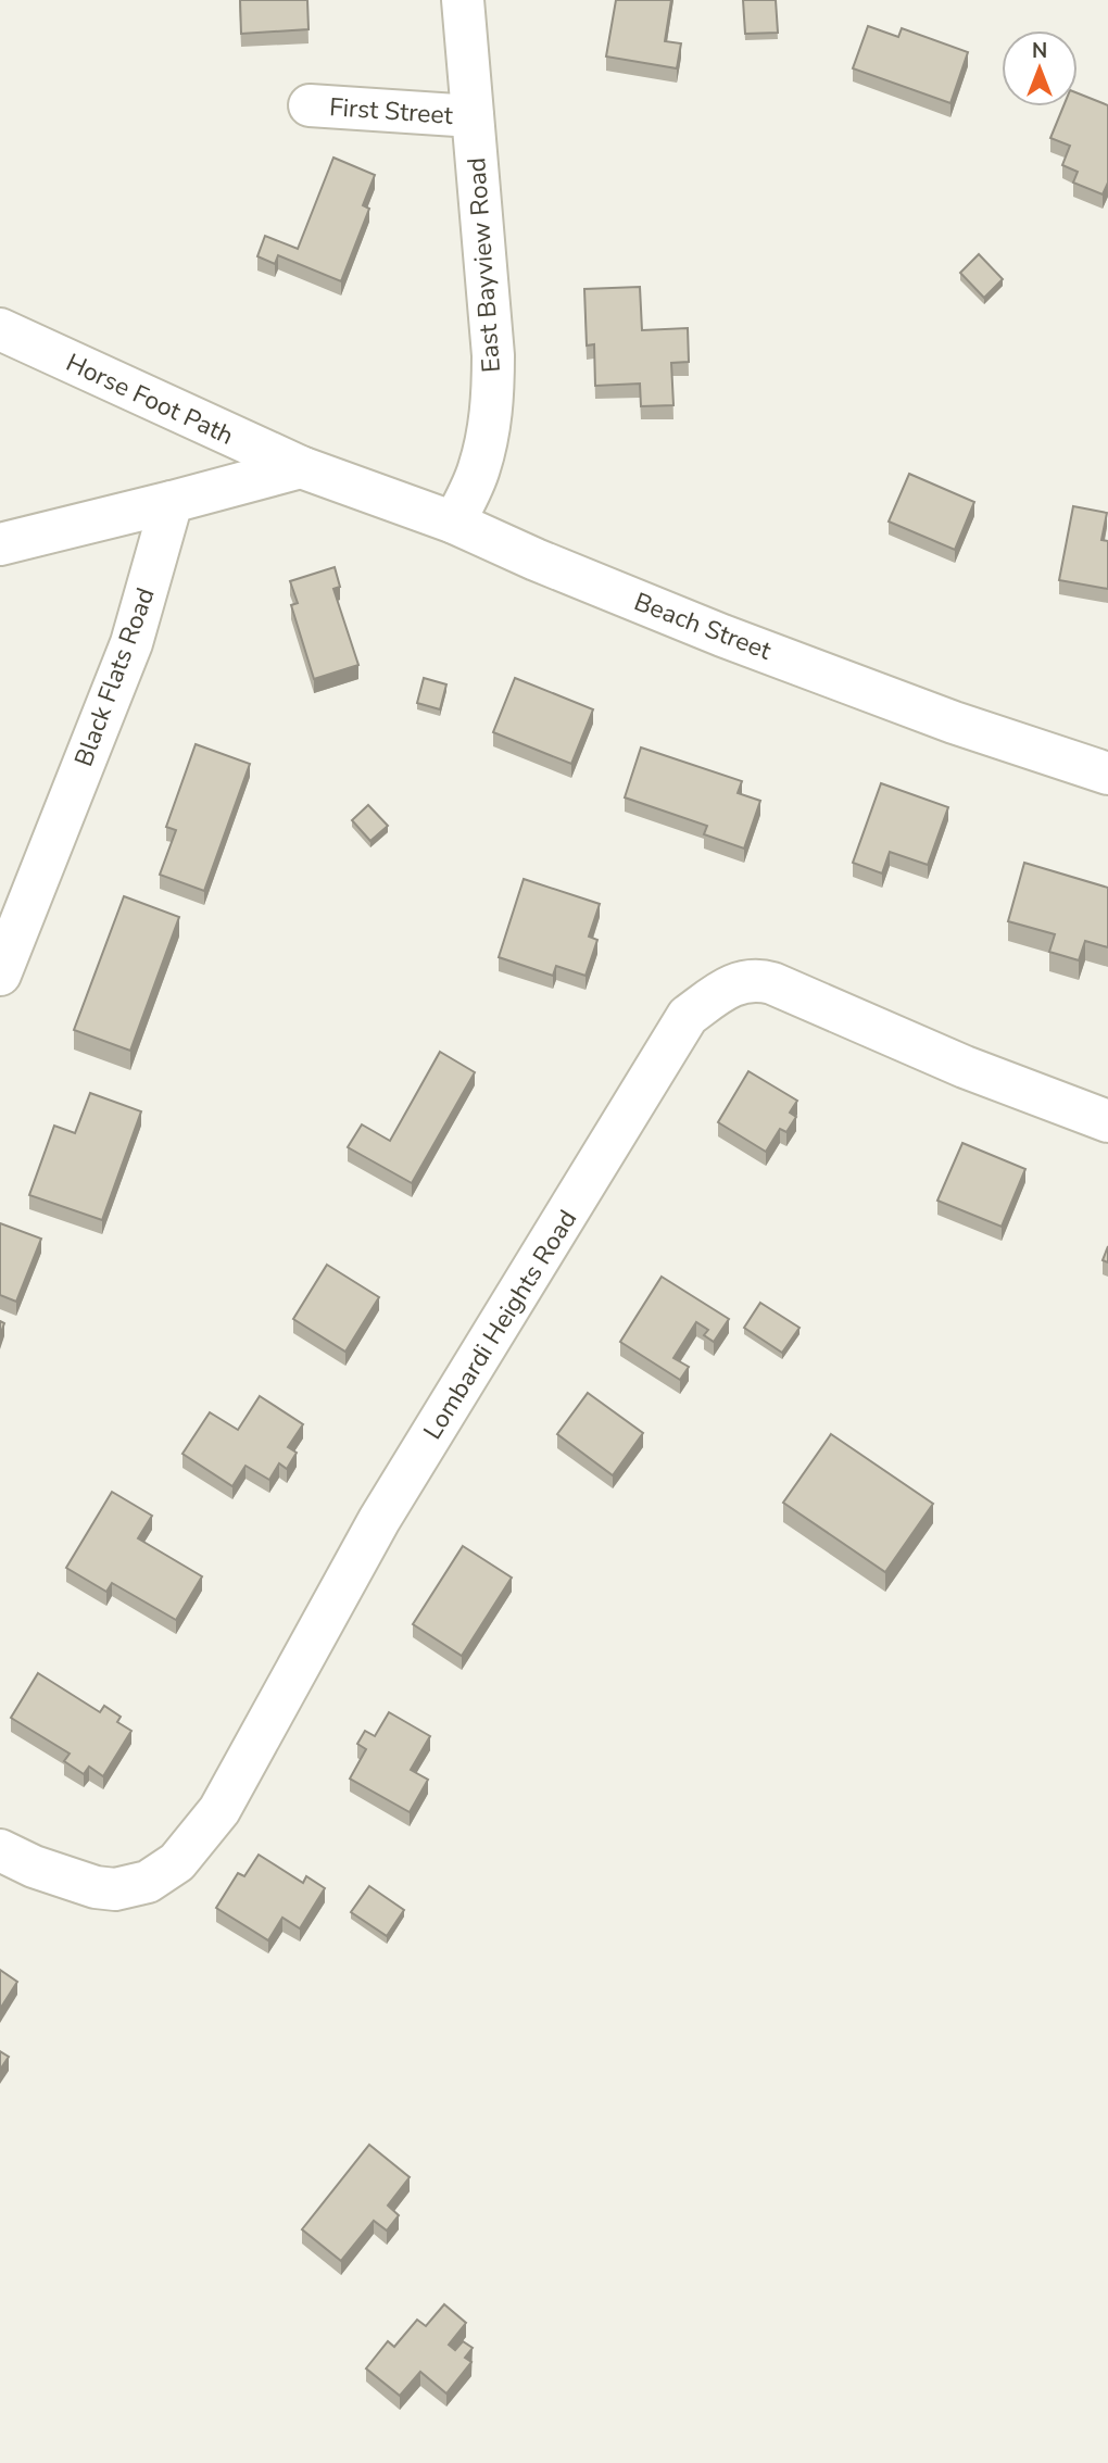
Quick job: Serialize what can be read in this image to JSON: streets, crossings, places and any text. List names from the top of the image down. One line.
{"streets":{"street":["First Street","East Bayview Road","Horse Foot Path","Beach Street","Black Flats Road","Lombardi Heights Road"]},"crossings":[["First Street","East Bayview Road"],["East Bayview Road","Beach Street"],["Horse Foot Path","Beach Street"]],"north":"top"}
